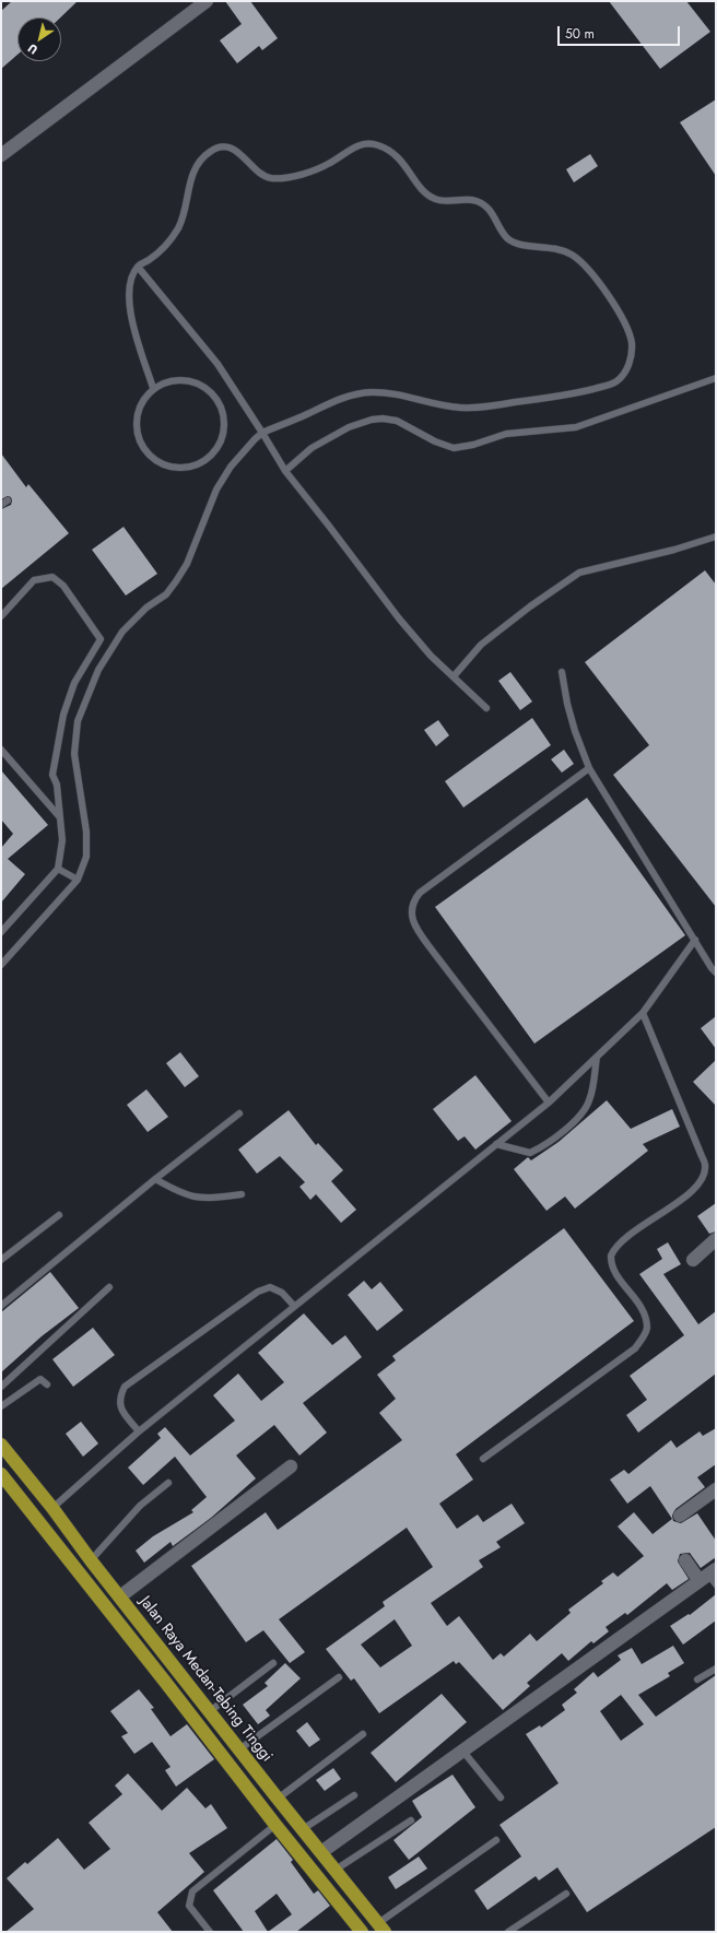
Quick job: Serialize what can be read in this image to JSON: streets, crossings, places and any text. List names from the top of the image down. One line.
{"streets":{"highway":["Jalan Raya Medan-Tebing Tinggi"]},"scale_bar":"50 m","north":"bottom left"}
